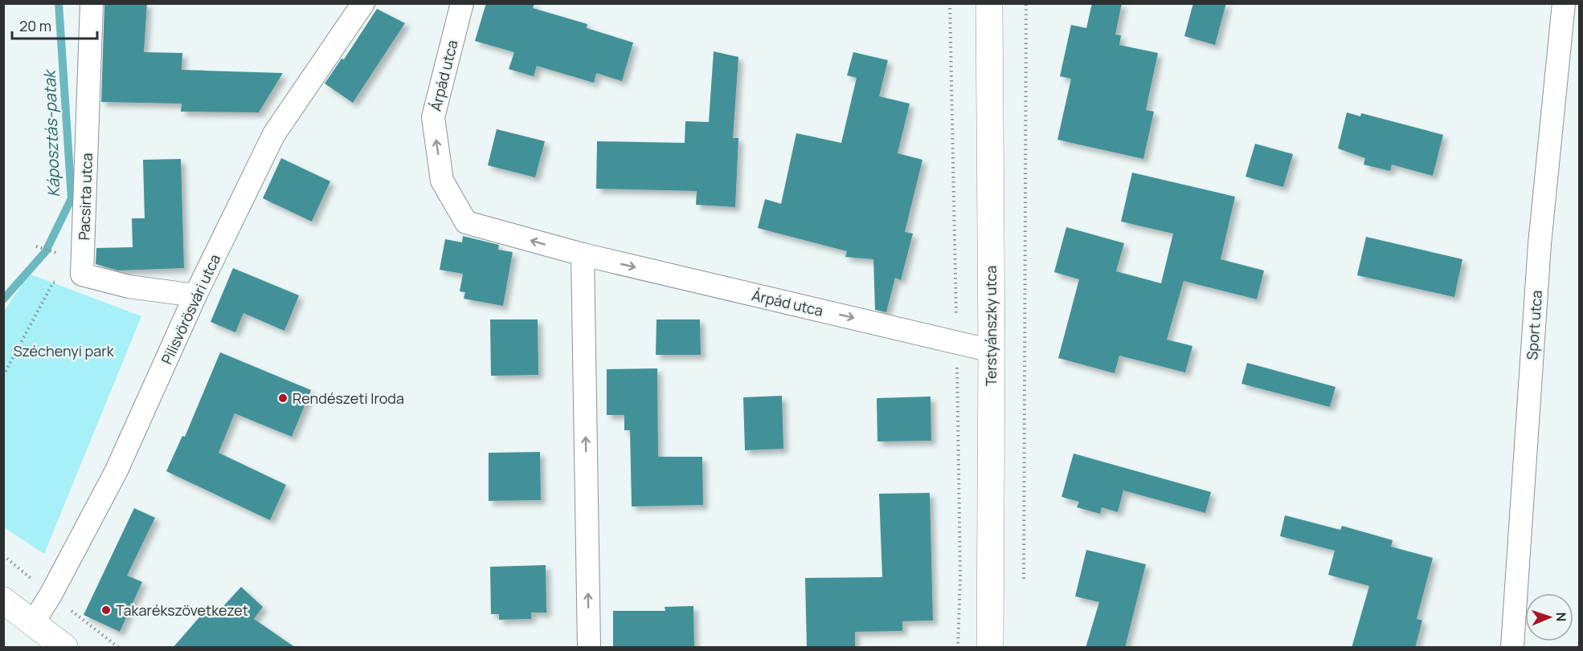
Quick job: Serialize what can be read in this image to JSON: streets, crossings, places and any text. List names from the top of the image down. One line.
{"streets":{"main road":["Terstyánszky utca"],"street":["Árpád utca","Pacsirta utca","Pilisvörösvári utca","Sport utca"]},"crossings":[["Árpád utca","Terstyánszky utca"]],"water":["Káposztás-patak"],"parks":["Széchenyi park"],"places":["Rendészeti Iroda","Takarékszövetkezet"],"scale_bar":"20 m","north":"right"}
